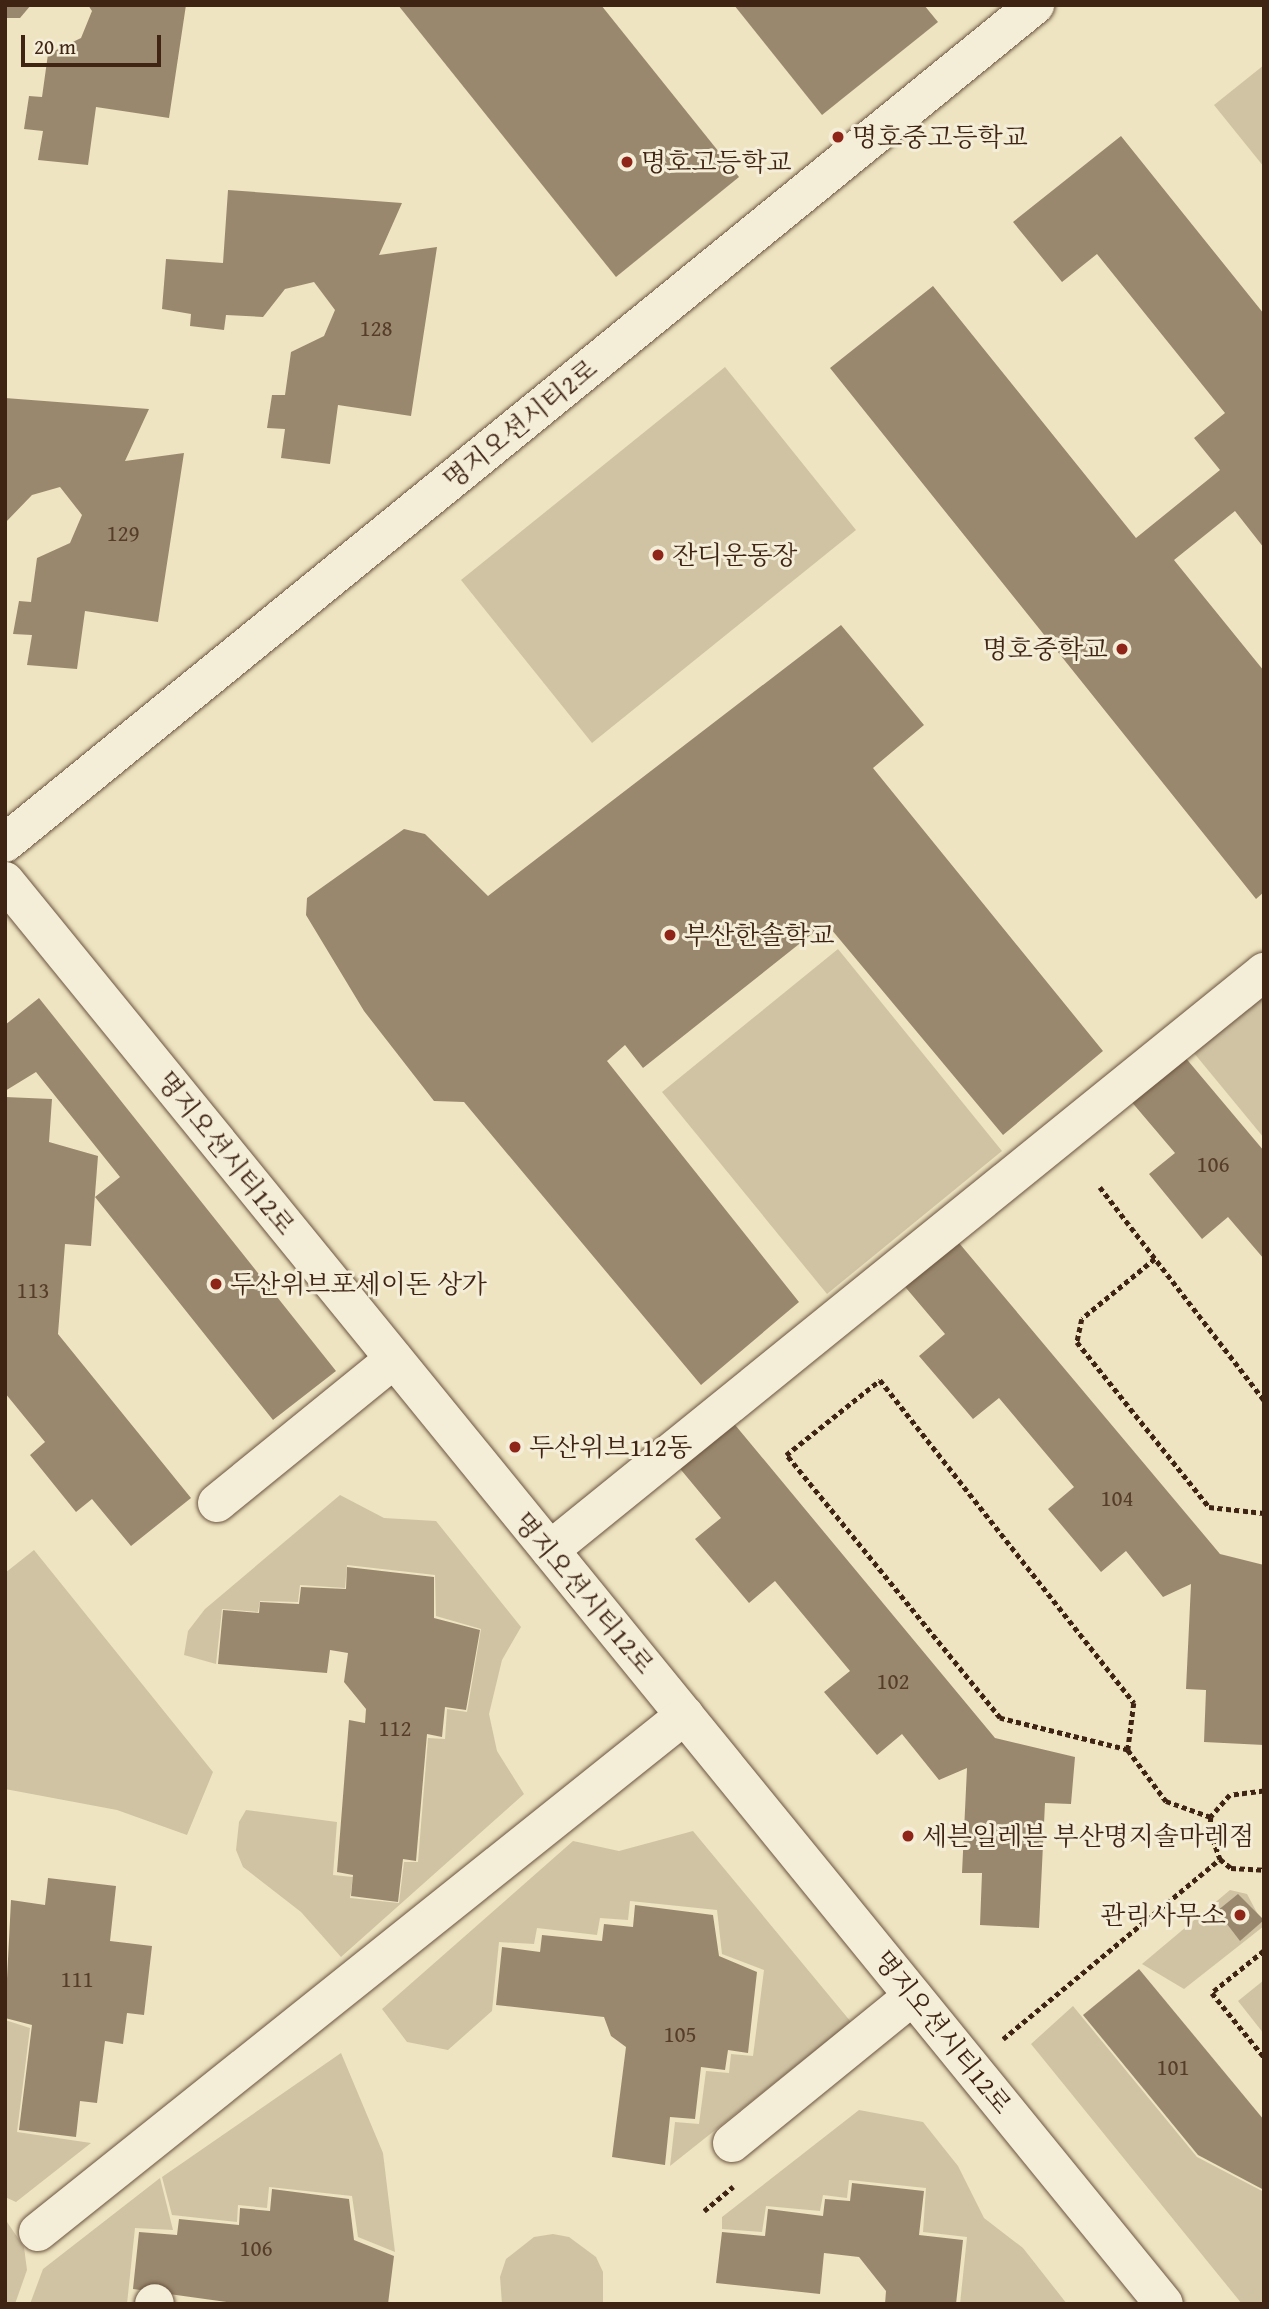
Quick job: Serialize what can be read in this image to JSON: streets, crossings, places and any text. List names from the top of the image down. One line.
{"streets":{"street":["명지오션시티2로","명지오션시티12로"]},"places":["명호중고등학교","명호고등학교","잔디운동장","명호중학교","부산한솔학교","두산위브포세이돈 상가","두산위브112동","세븐일레븐 부산명지솔마레점","관리사무소"],"house_numbers":["128","129","106","113","104","102","112","111","105","101","106"],"scale_bar":"20 m"}
